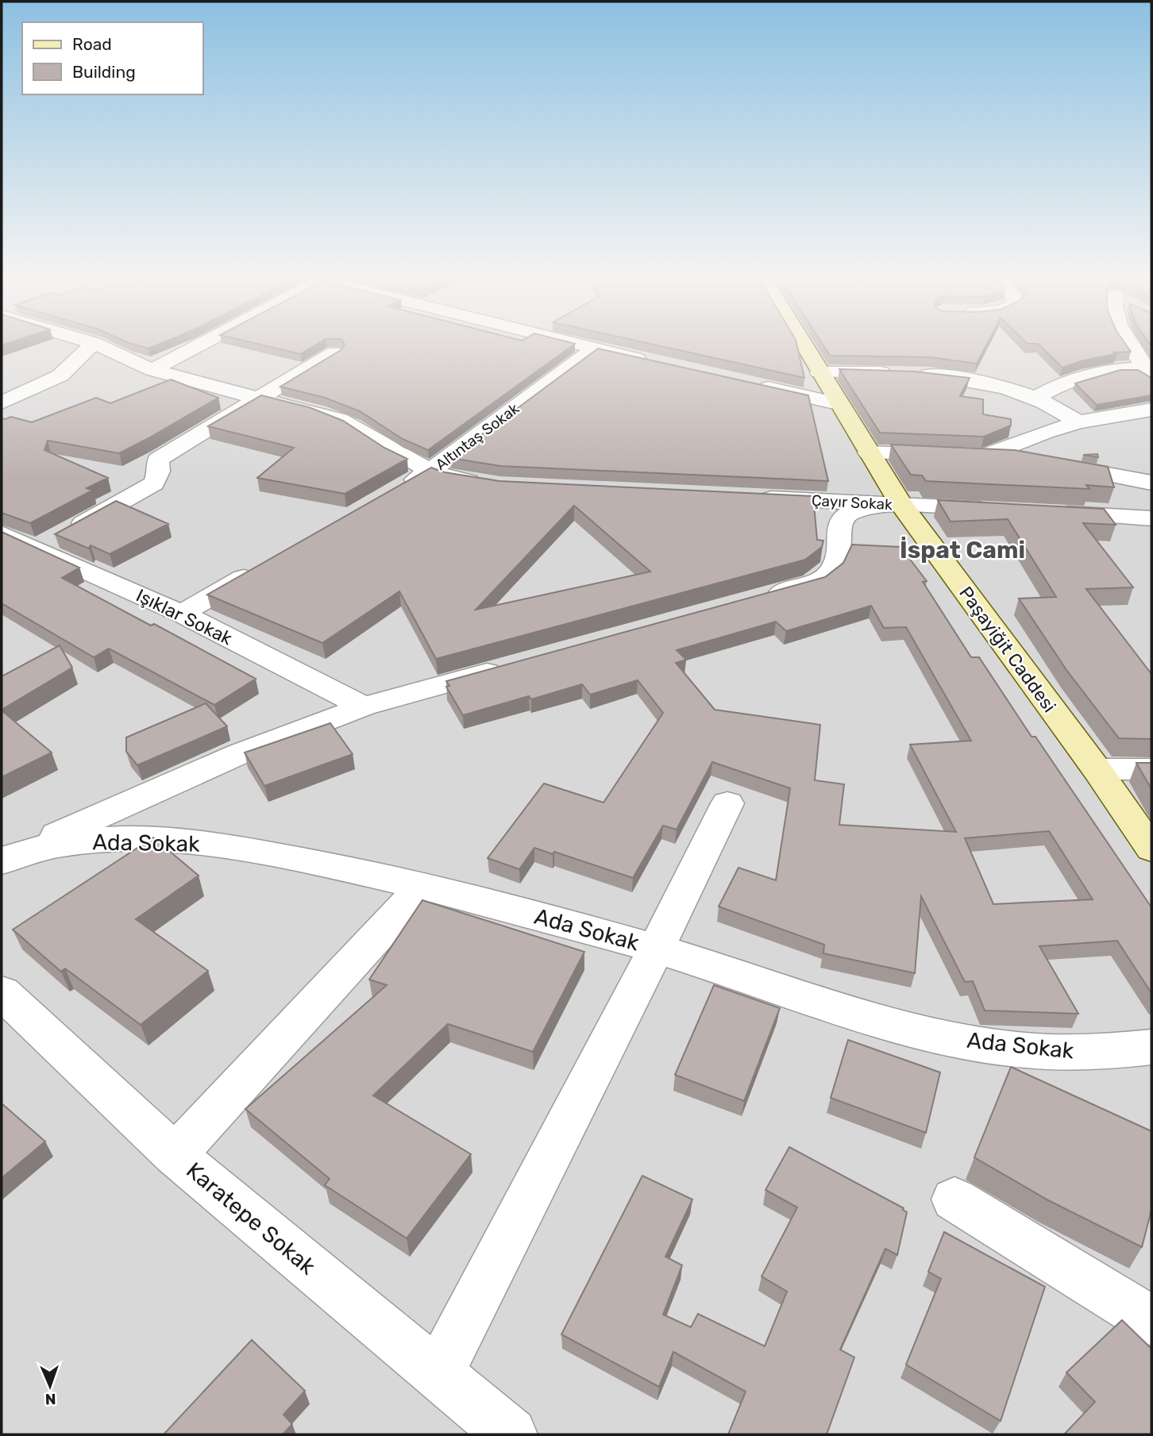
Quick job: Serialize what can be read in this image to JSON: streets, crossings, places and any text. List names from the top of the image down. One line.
{"streets":{"main road":["Paşayiğit Caddesi"],"street":["Altıntaş Sokak","Çayır Sokak","Işıklar Sokak","Ada Sokak","Karatepe Sokak"]},"crossings":[["Çayır Sokak","Paşayiğit Caddesi"]],"districts":["İspat Cami"],"legend":["Road","Building"],"north":"bottom"}
